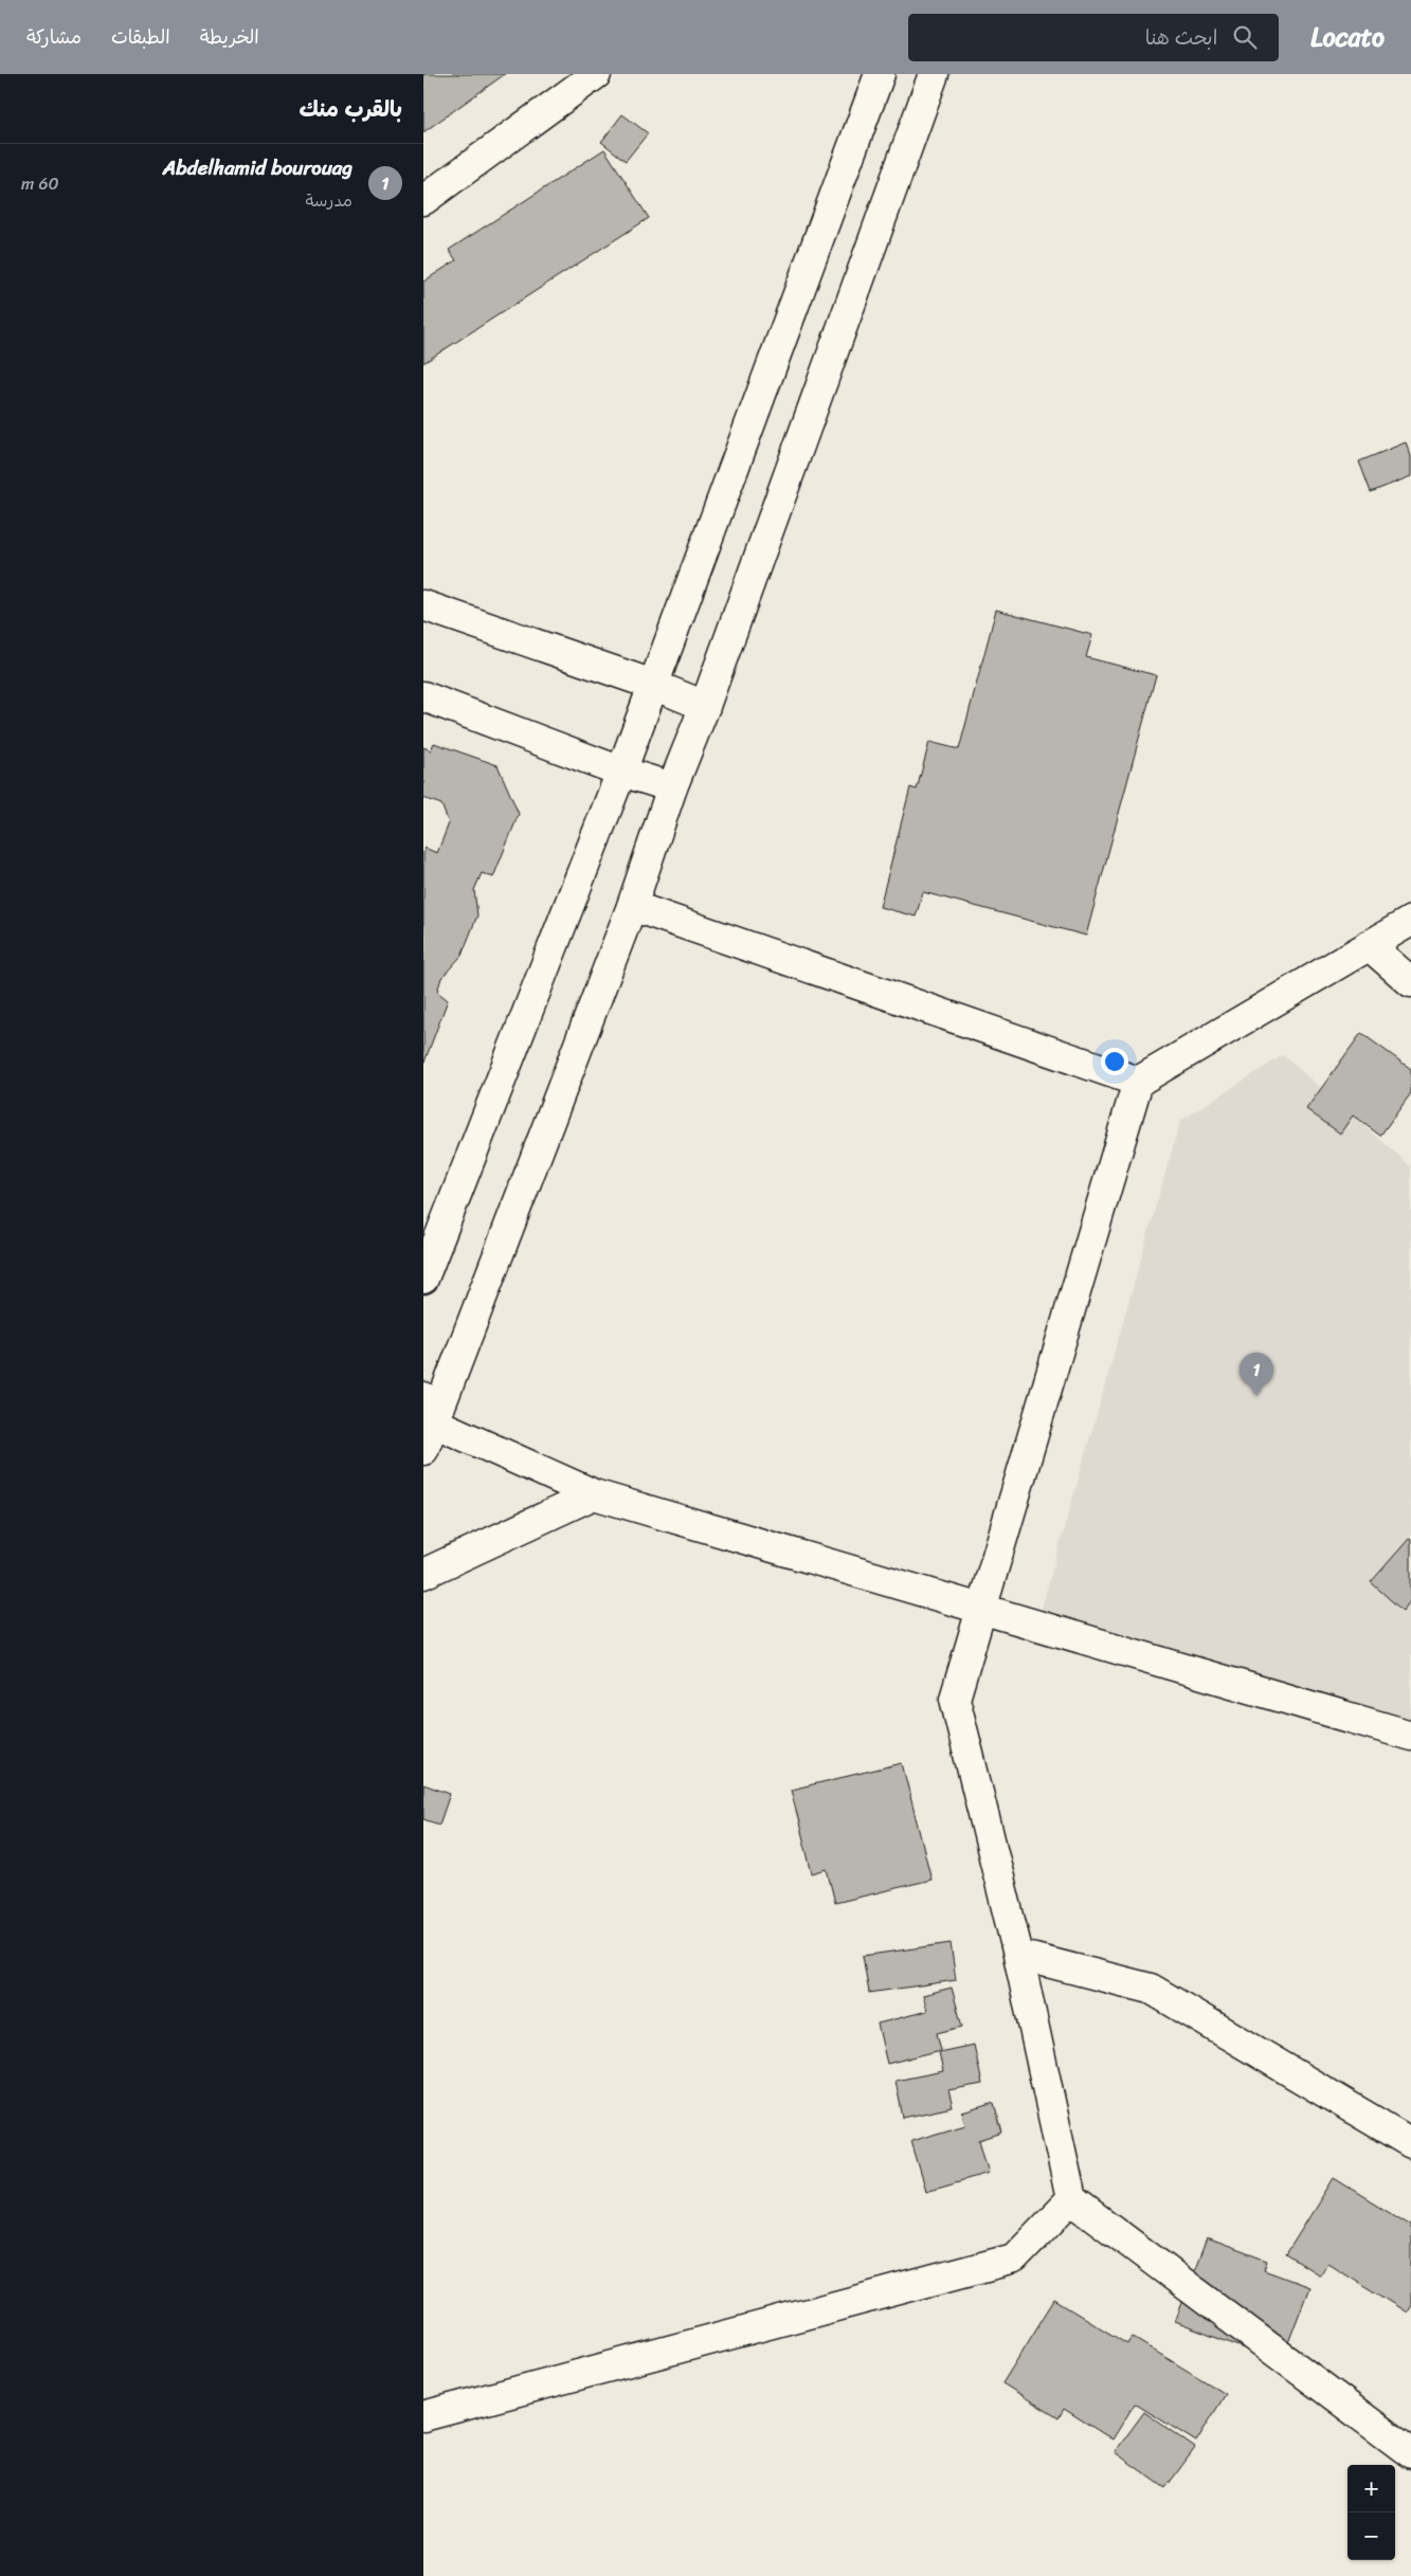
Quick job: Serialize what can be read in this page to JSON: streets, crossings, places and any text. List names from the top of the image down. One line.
{"page":{"header":"Locato","search":"ابحث هنا","nav":["الخريطة","الطبقات","مشاركة"],"heading":"بالقرب منك","list":[{"mark":"1","name":"Abdelhamid bourouag","note":"مدرسة","value":"60 m"}],"pins":"1","map_buttons":["+","−"]}}
